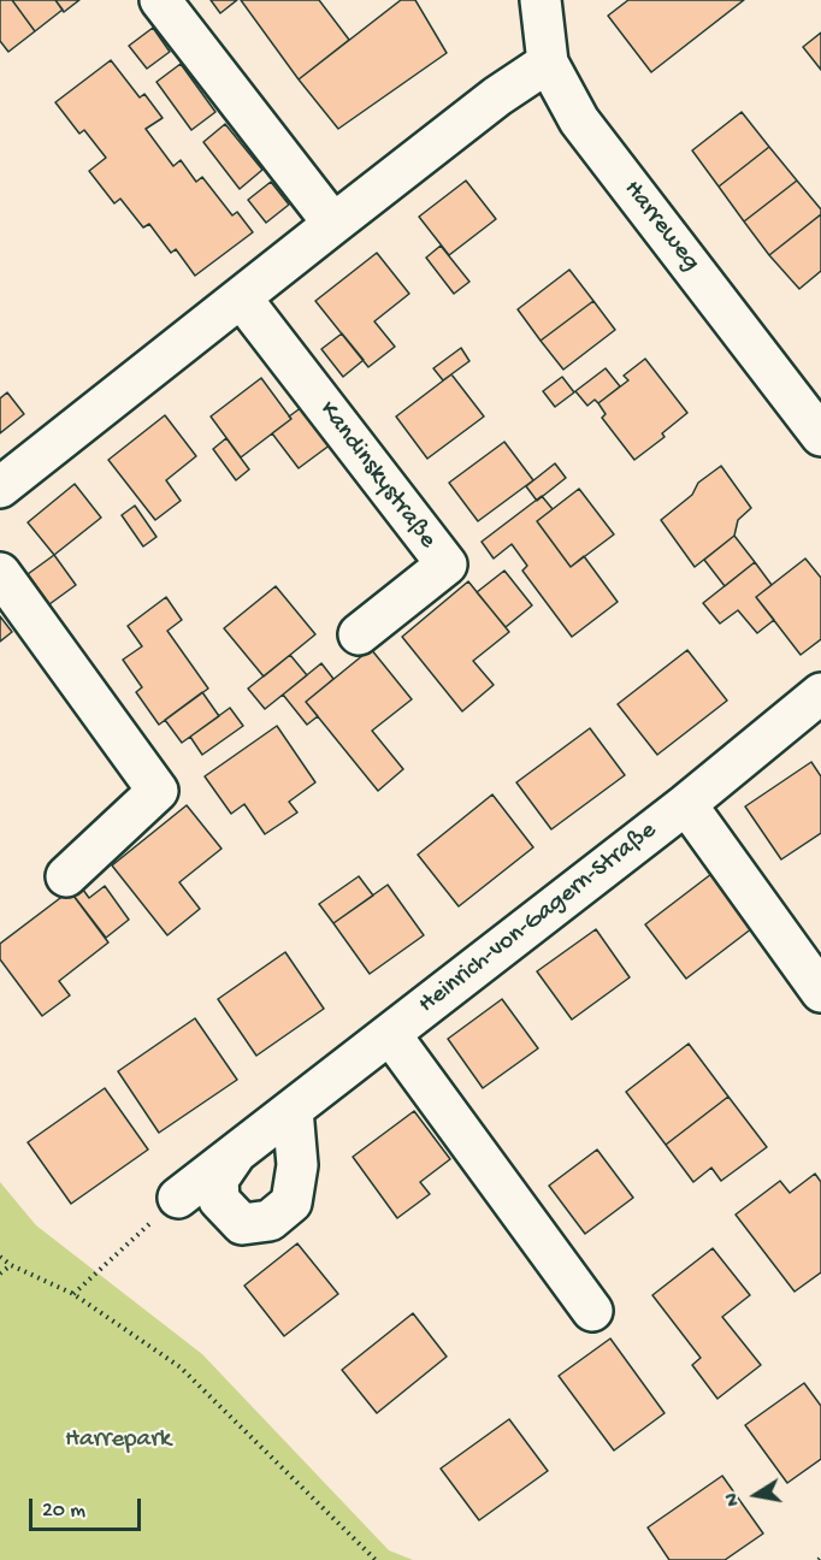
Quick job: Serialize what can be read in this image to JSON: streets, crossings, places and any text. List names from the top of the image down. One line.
{"streets":{"street":["Harreweg","Kandinskystraße","Heinrich-von-Gagern-Straße"]},"parks":["Harrepark"],"scale_bar":"20 m","north":"left"}
